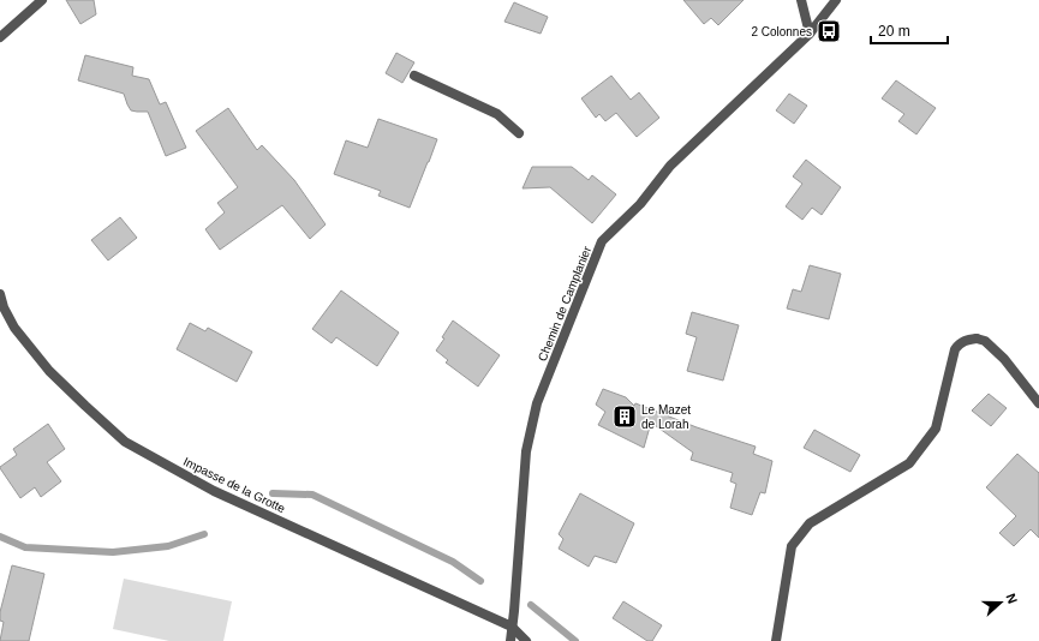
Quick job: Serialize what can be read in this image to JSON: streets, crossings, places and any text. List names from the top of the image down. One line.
{"streets":{"street":["Chemin de Camplanier","Impasse de la Grotte"]},"crossings":[["Chemin de Camplanier","Impasse de la Grotte"]],"places":{"bus stop":["2 Colonnes"],"building":["Le Mazet de Lorah"]},"scale_bar":"20 m","north":"right"}
